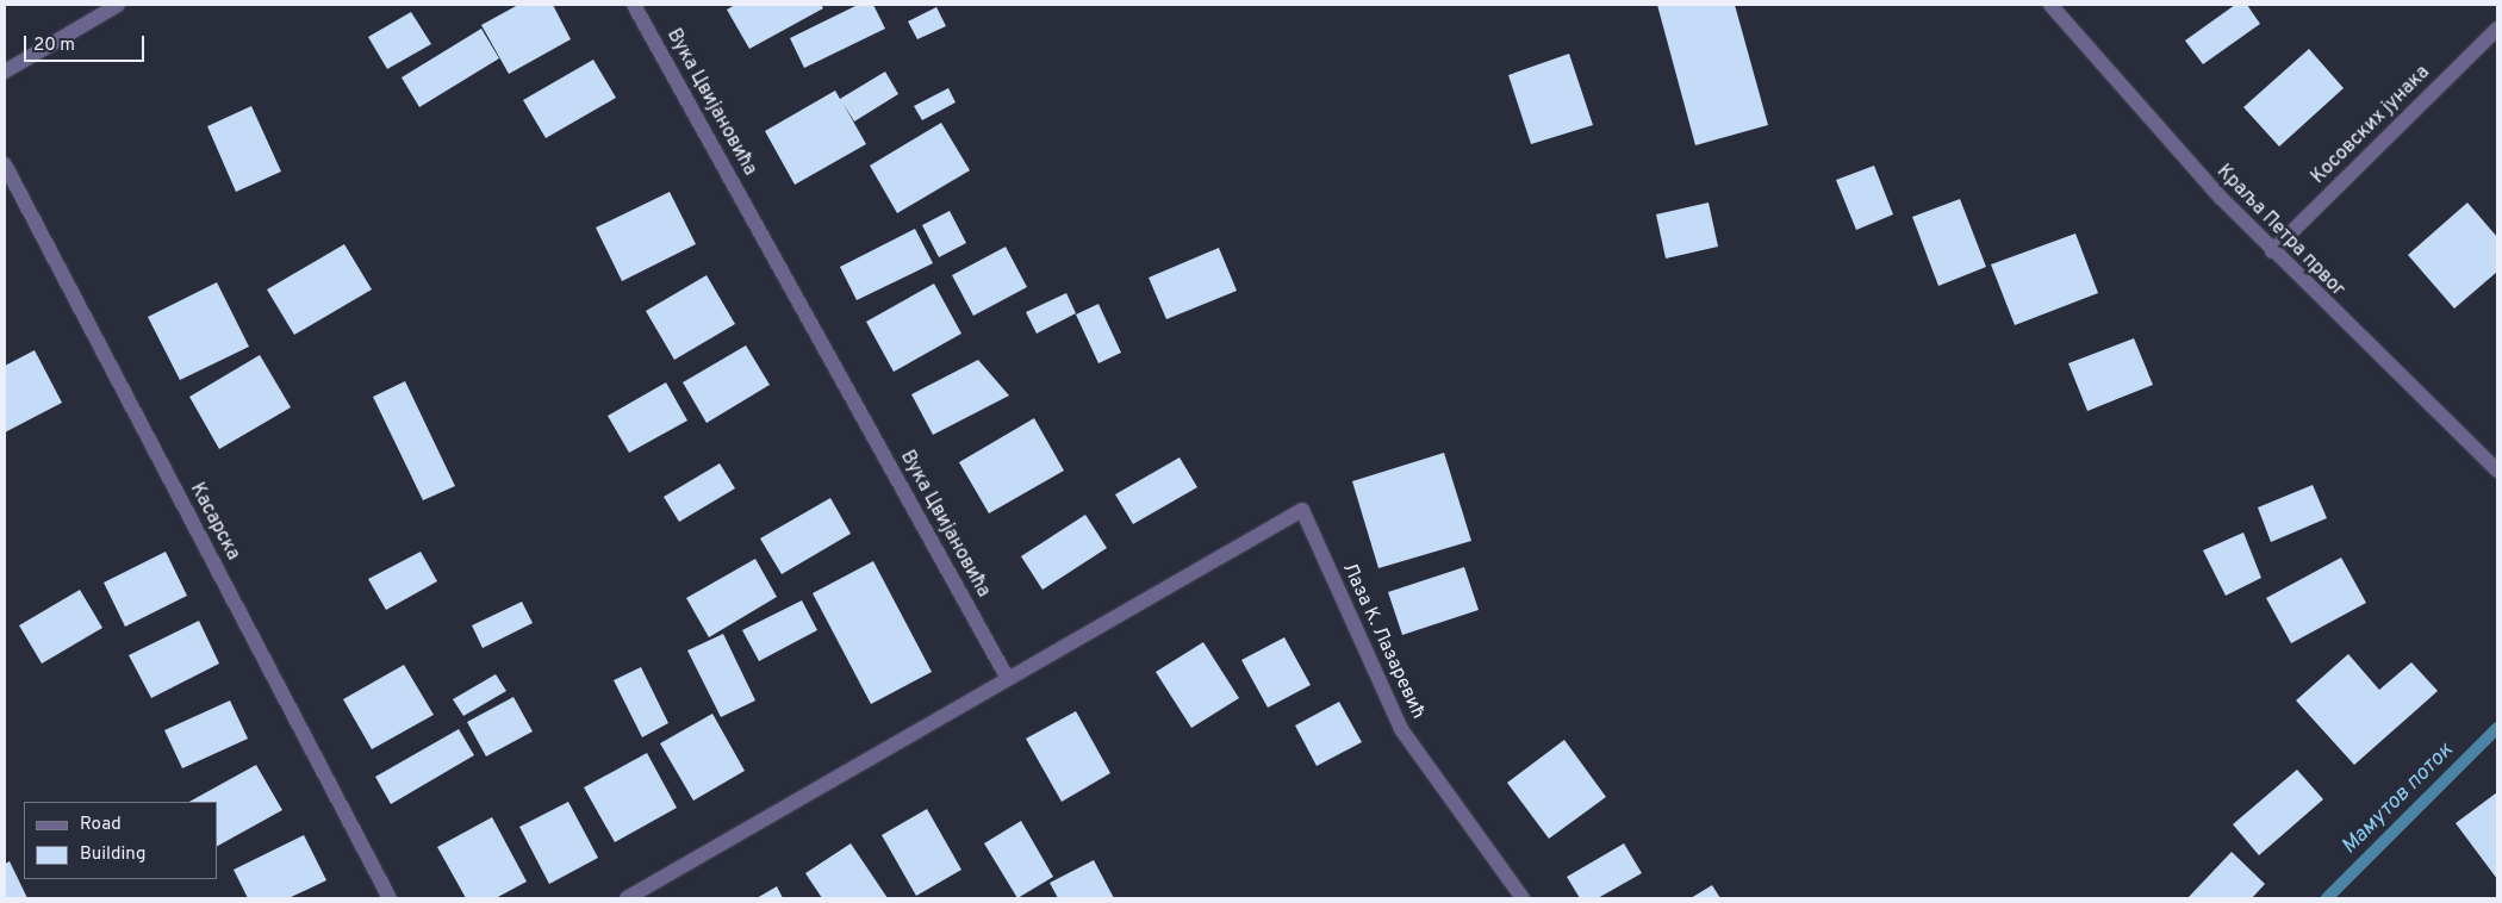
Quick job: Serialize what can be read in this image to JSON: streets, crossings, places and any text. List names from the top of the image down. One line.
{"streets":{"street":["Вука Цвијановића","Косовских јунака","Краља Петра првог","Касарска","Лаза К. Лазаревић"]},"crossings":[["Вука Цвијановића","Лаза К. Лазаревић"],["Косовских јунака","Краља Петра првог"]],"water":["Мамутов поток"],"legend":["Road","Building"],"scale_bar":"20 m"}
